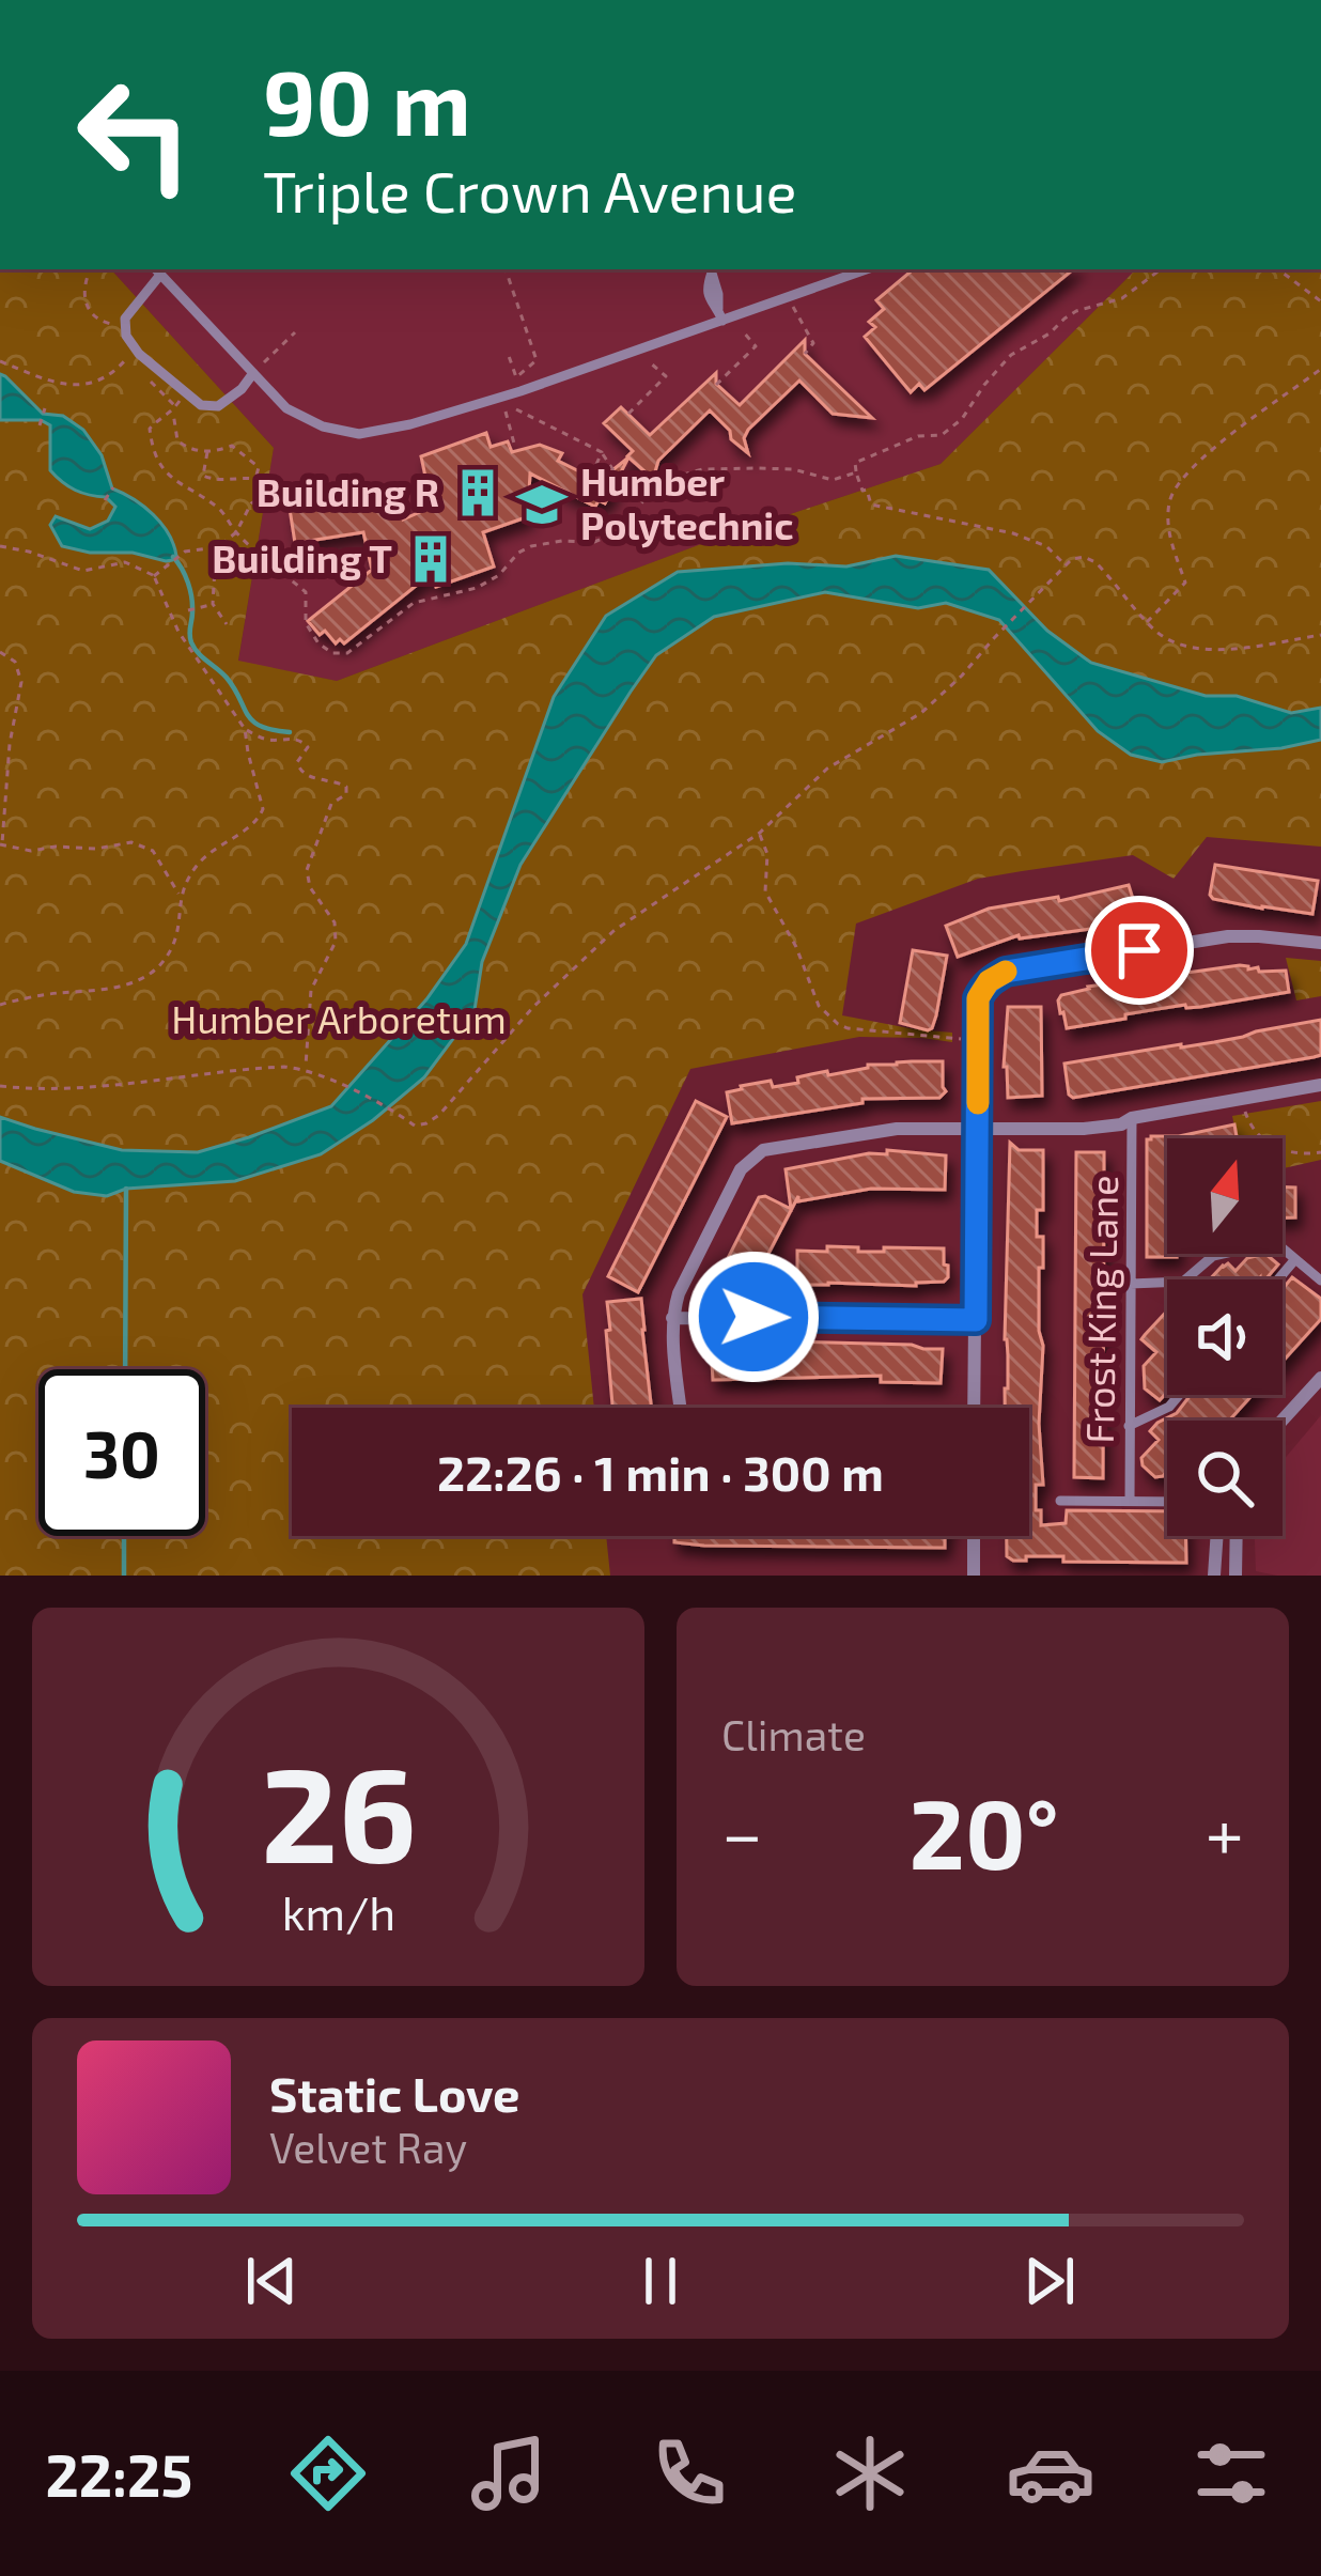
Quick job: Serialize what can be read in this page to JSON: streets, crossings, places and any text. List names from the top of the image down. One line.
{"streets":{"lane":["Frost King Lane"]},"parks":["Humber Arboretum"],"places":{"building":["Building R","Building T"],"school or university":["Humber Polytechnic"]},"north":"top","page":{"turn":["90 m","Triple Crown Avenue"],"limit":"30","trip":"22:26 · 1 min · 300 m","tile":"Climate","heat":["−","20°","+"],"song":["Static Love","Velvet Ray"],"tabs":"22:25","gauge":["26","km/h"]}}
